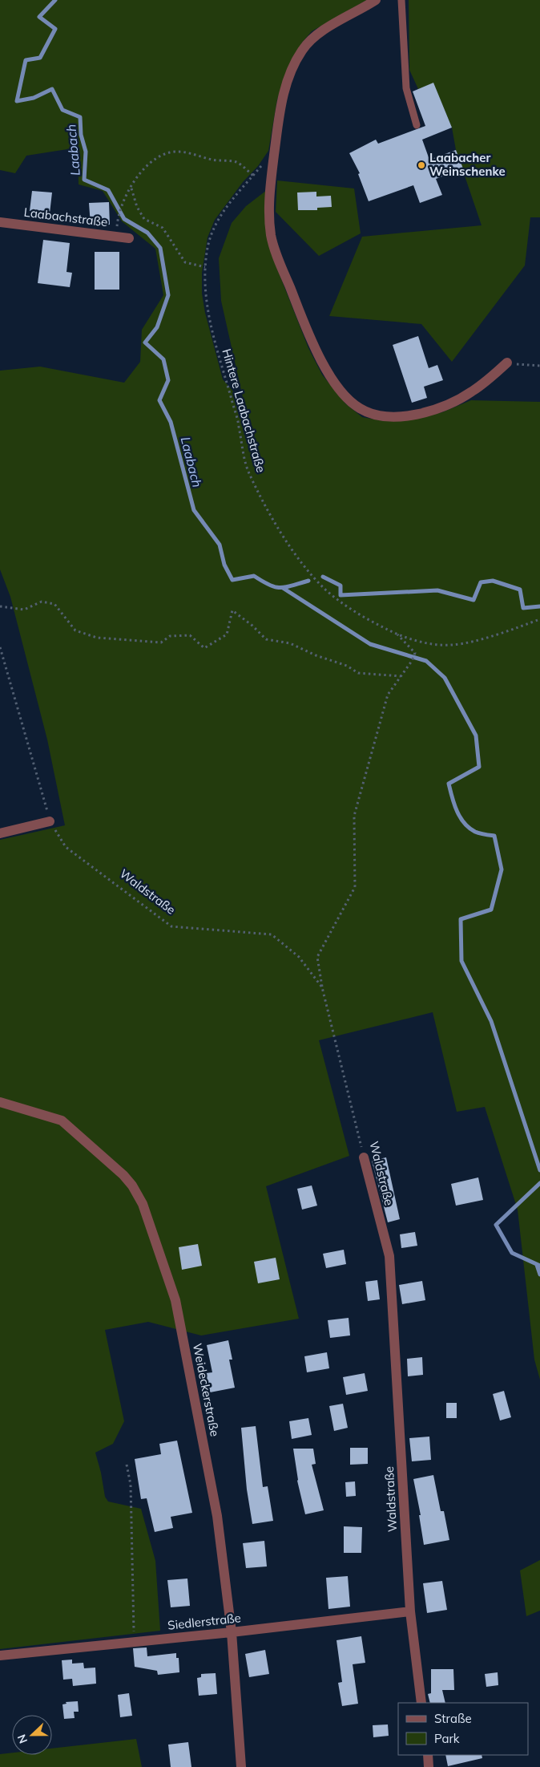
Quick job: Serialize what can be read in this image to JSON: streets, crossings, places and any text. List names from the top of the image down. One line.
{"streets":{"street":["Laabachstraße","Waldstraße","Weideckerstraße","Siedlerstraße"],"path":["Hintere Laabachstraße"]},"crossings":[["Waldstraße","Siedlerstraße"],["Weideckerstraße","Siedlerstraße"]],"water":["Laabach"],"places":["Laabacher Weinschenke"],"legend":["Straße","Park"],"north":"left"}
